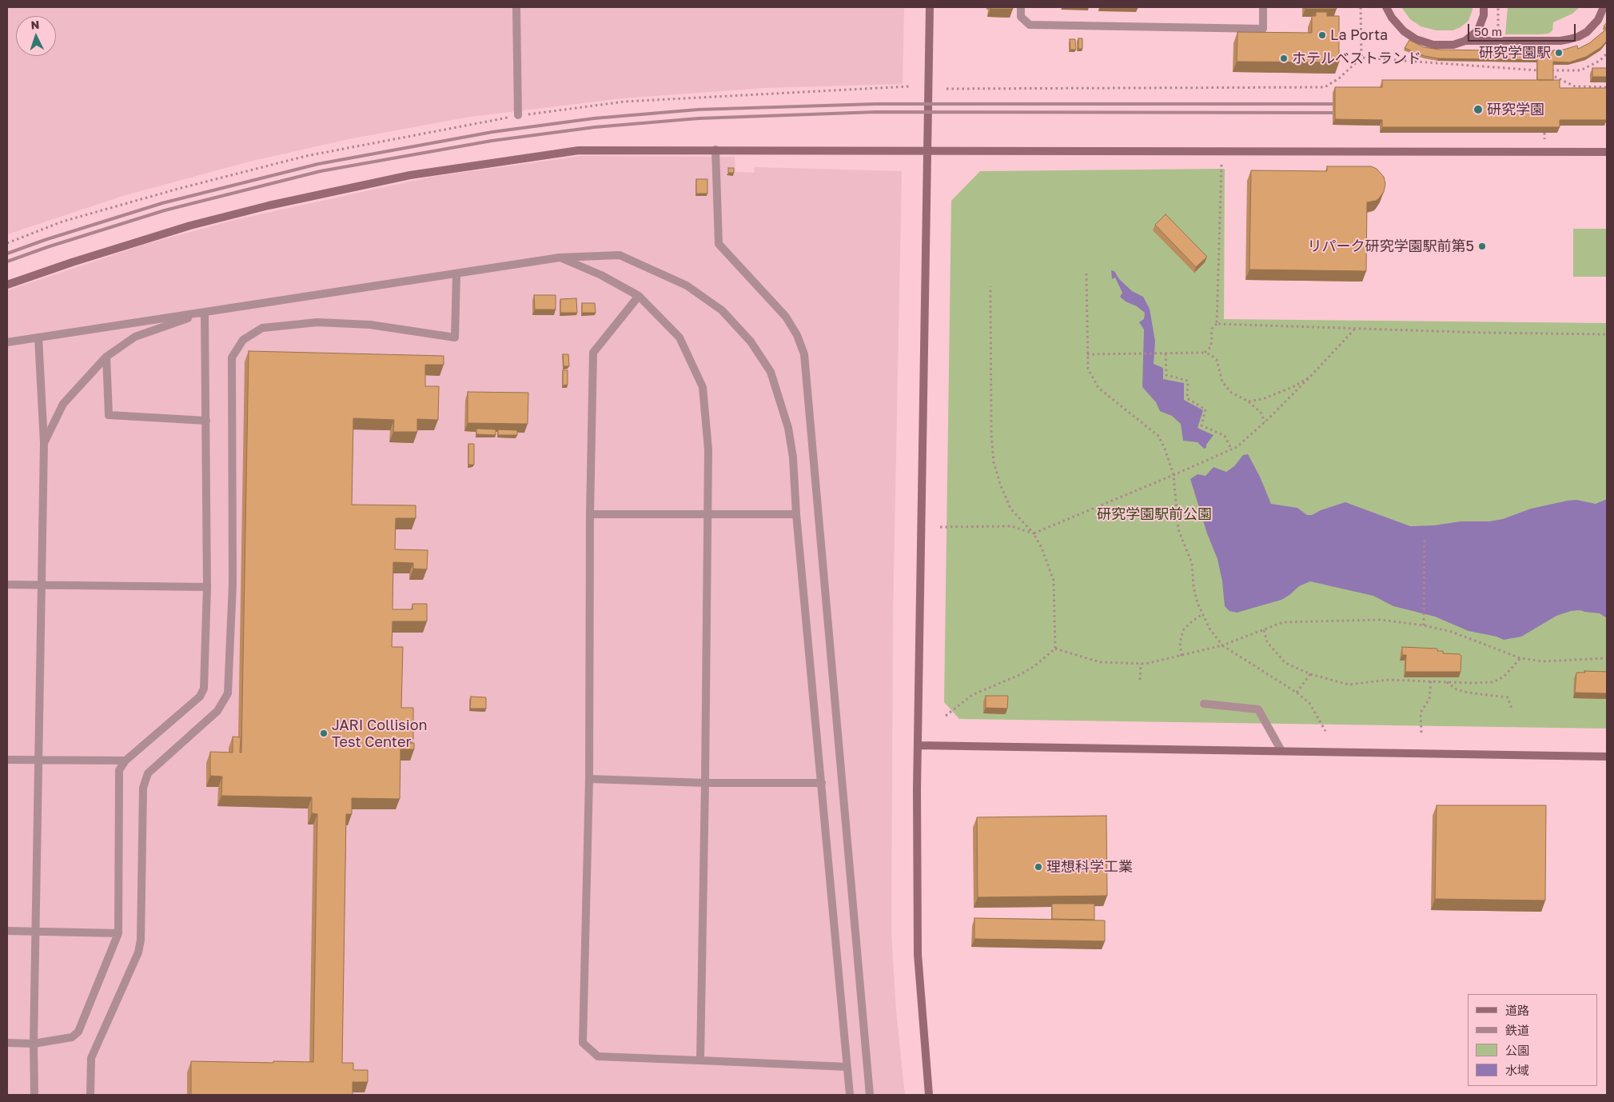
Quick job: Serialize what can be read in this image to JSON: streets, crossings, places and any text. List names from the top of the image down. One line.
{"parks":["研究学園駅前公園"],"places":["La Porta","研究学園駅","ホテルベストランド","研究学園","リパーク研究学園駅前第5","JARI Collision Test Center","理想科学工業"],"legend":["道路","鉄道","公園","水域"],"scale_bar":"50 m","north":"top"}
